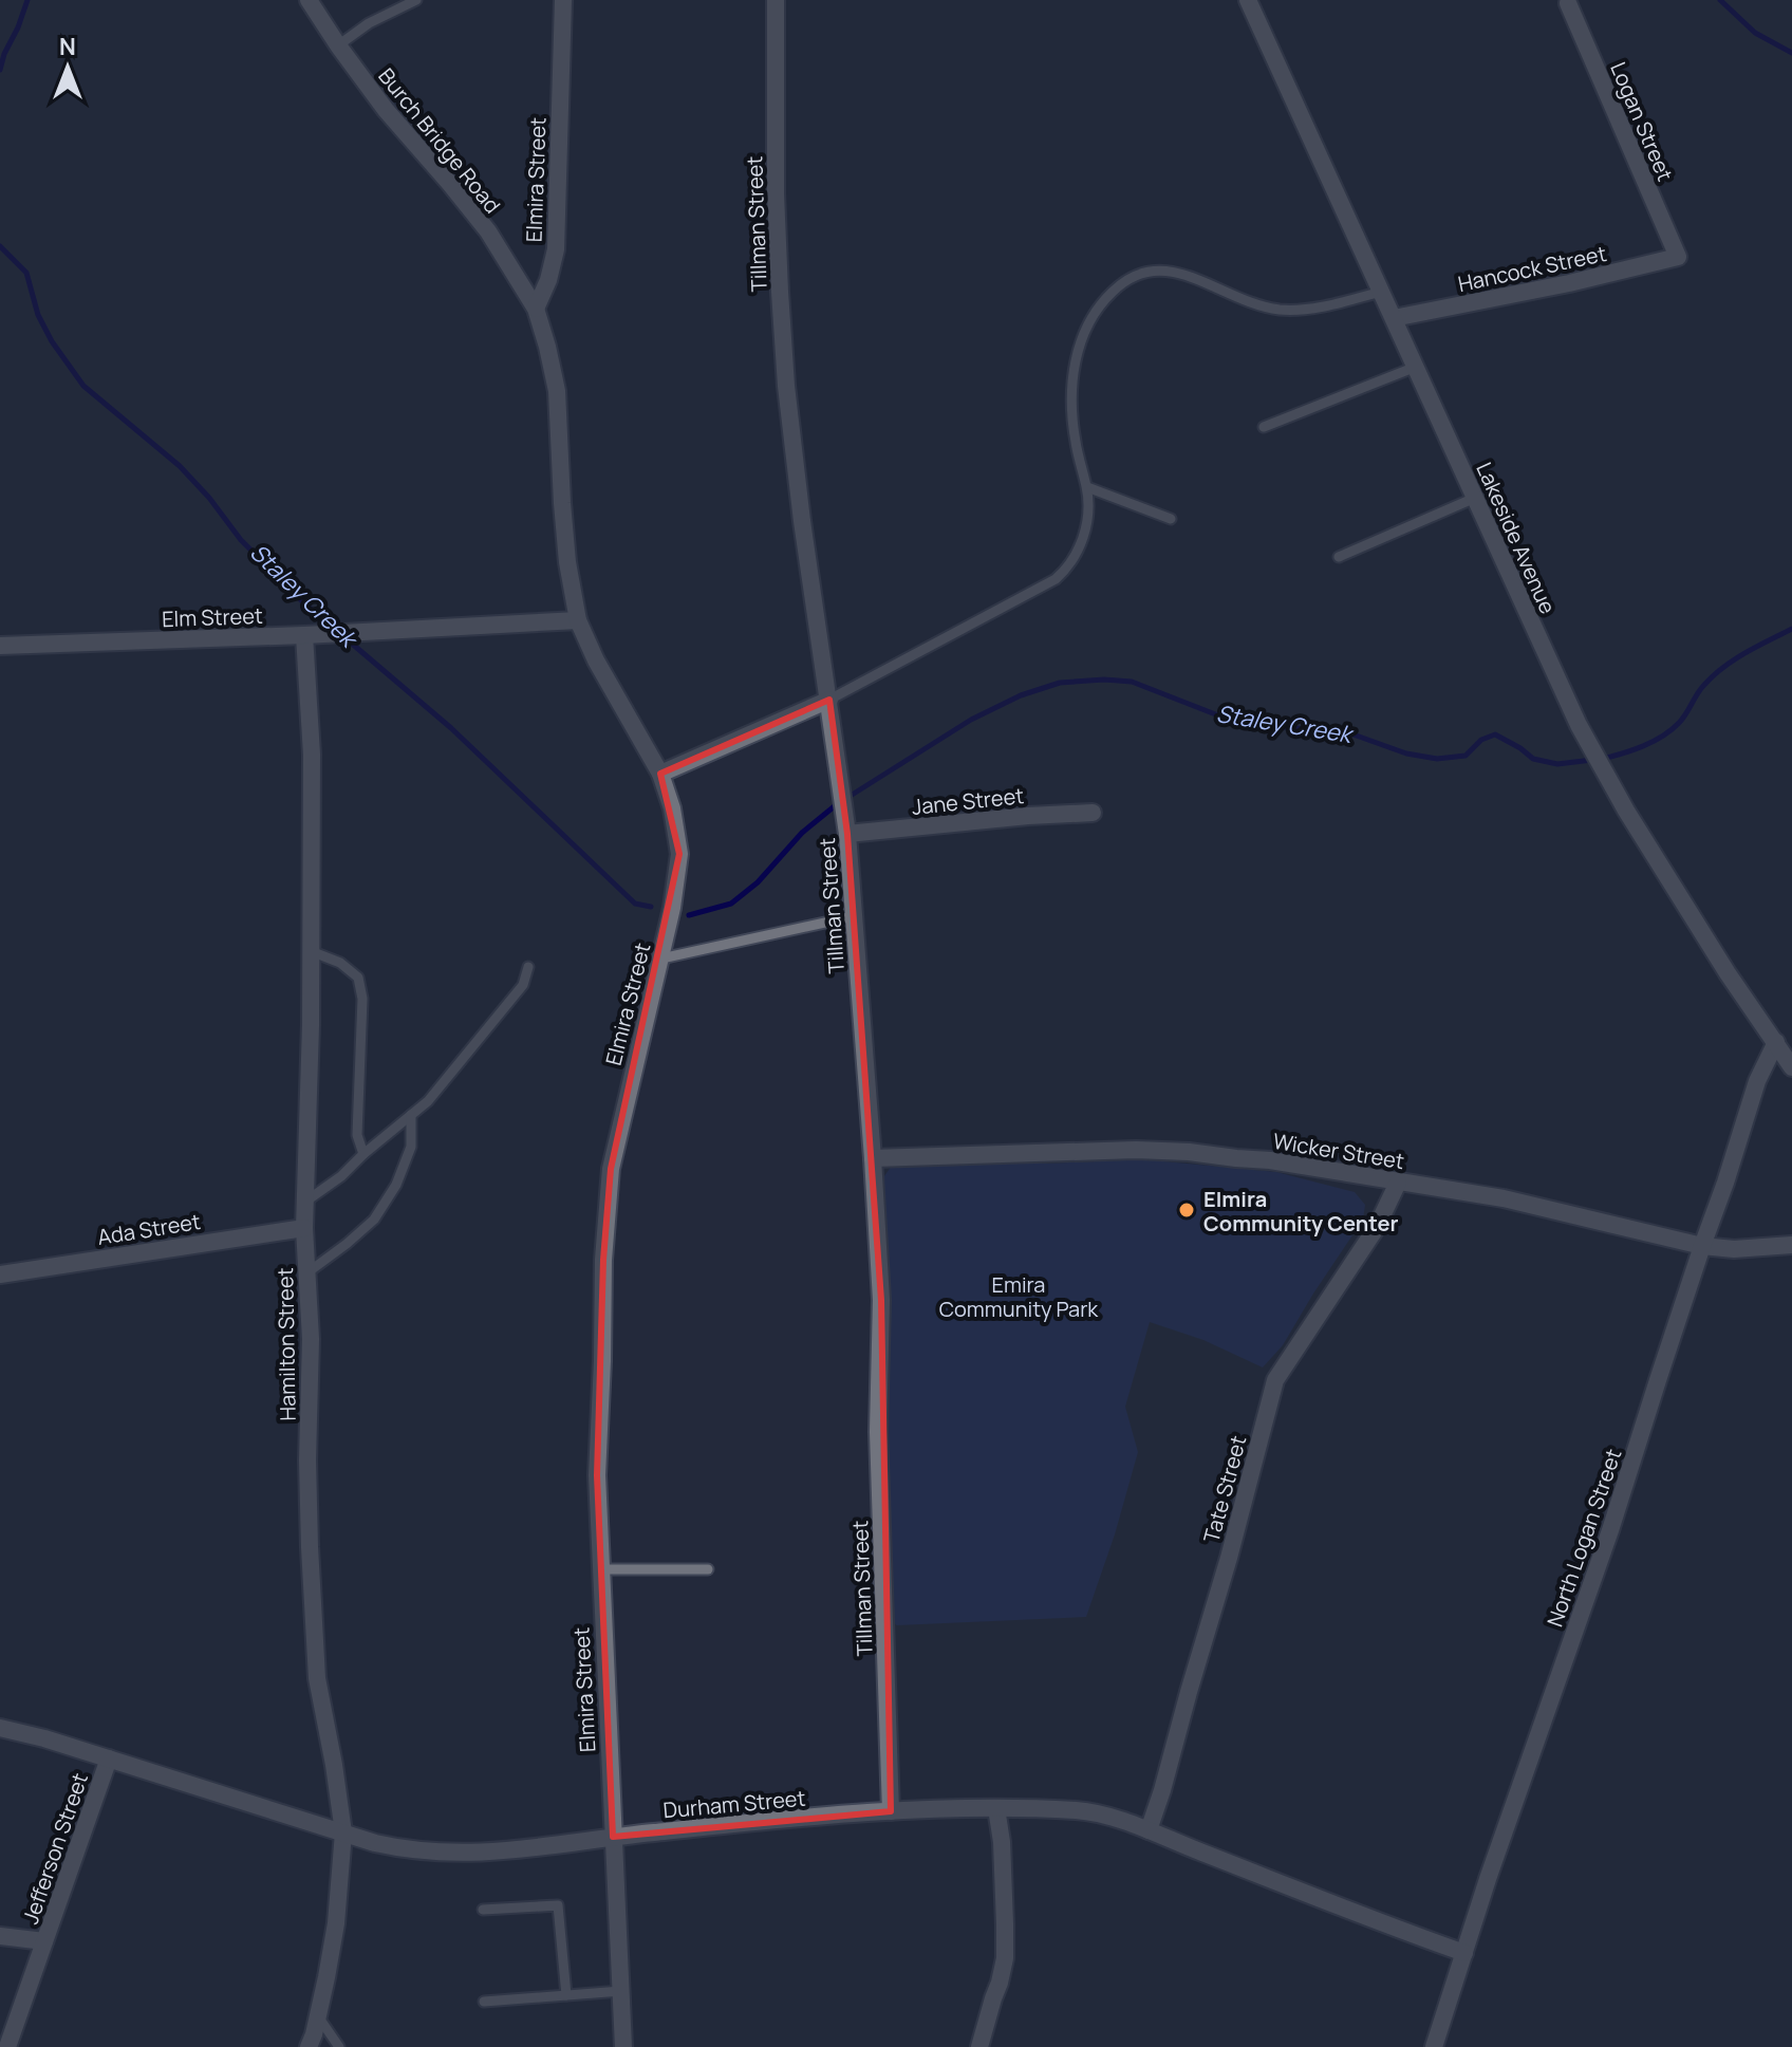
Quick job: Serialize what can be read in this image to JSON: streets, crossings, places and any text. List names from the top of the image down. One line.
{"streets":{"street":["Logan Street","Burch Bridge Road","Elmira Street","Tillman Street","Hancock Street","Lakeside Avenue","Elm Street","Jane Street","Wicker Street","Ada Street","Hamilton Street","Tate Street","North Logan Street","Durham Street","Jefferson Street"]},"crossings":[["Logan Street","Hancock Street"],["Burch Bridge Road","Elmira Street"],["Elmira Street","Elm Street"],["Elmira Street","Durham Street"],["Tillman Street","Jane Street"],["Tillman Street","Wicker Street"],["Tillman Street","Durham Street"],["Hancock Street","Lakeside Avenue"],["Lakeside Avenue","North Logan Street"],["Elm Street","Hamilton Street"],["Wicker Street","Tate Street"],["Wicker Street","North Logan Street"],["Ada Street","Hamilton Street"],["Hamilton Street","Durham Street"],["Tate Street","Durham Street"],["North Logan Street","Durham Street"],["Durham Street","Jefferson Street"]],"water":["Staley Creek"],"parks":["Emira Community Park"],"places":["Elmira Community Center"],"north":"top"}
